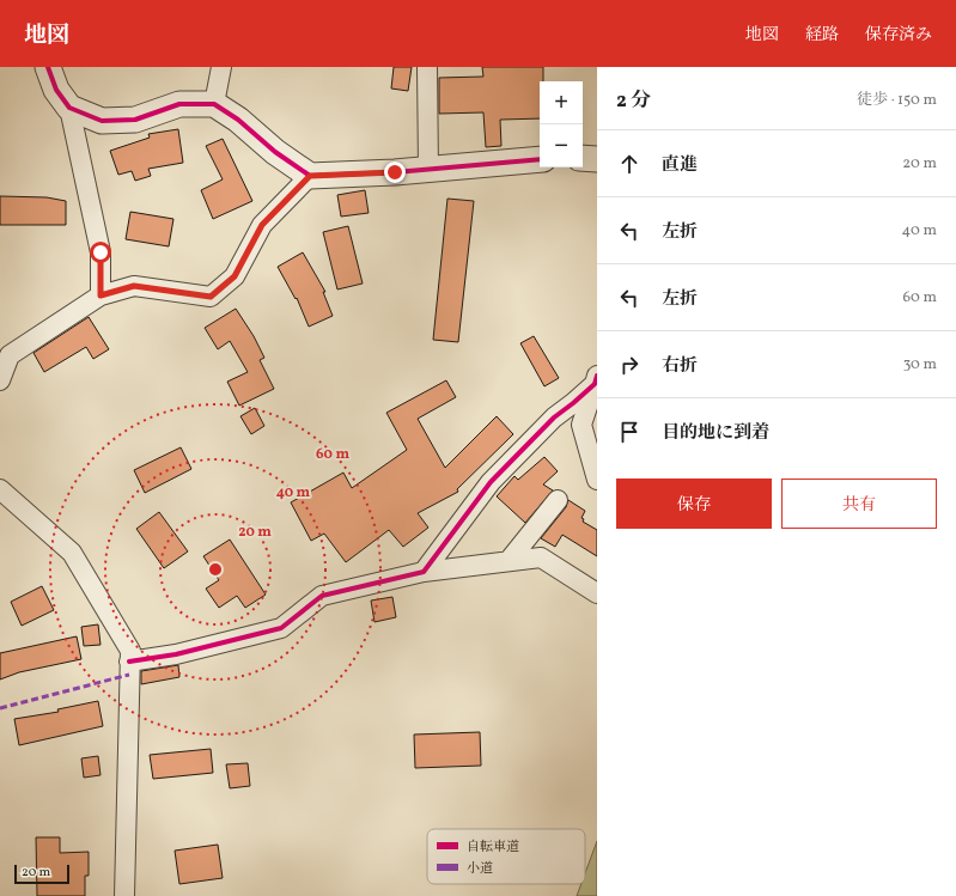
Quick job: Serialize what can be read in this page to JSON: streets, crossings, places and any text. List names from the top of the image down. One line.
{"legend":["自転車道","小道"],"scale_bar":"20 m","page":{"header":"地図","nav":["地図","経路","保存済み"],"heading":["2 分","徒歩 · 150 m"],"map_buttons":["+","−"],"list":[["直進","20 m"],["左折","40 m"],["左折","60 m"],["右折","30 m"],"目的地に到着"],"buttons":["保存","共有"],"scale":"20 m"},"rings":["60 m","40 m","20 m"]}
